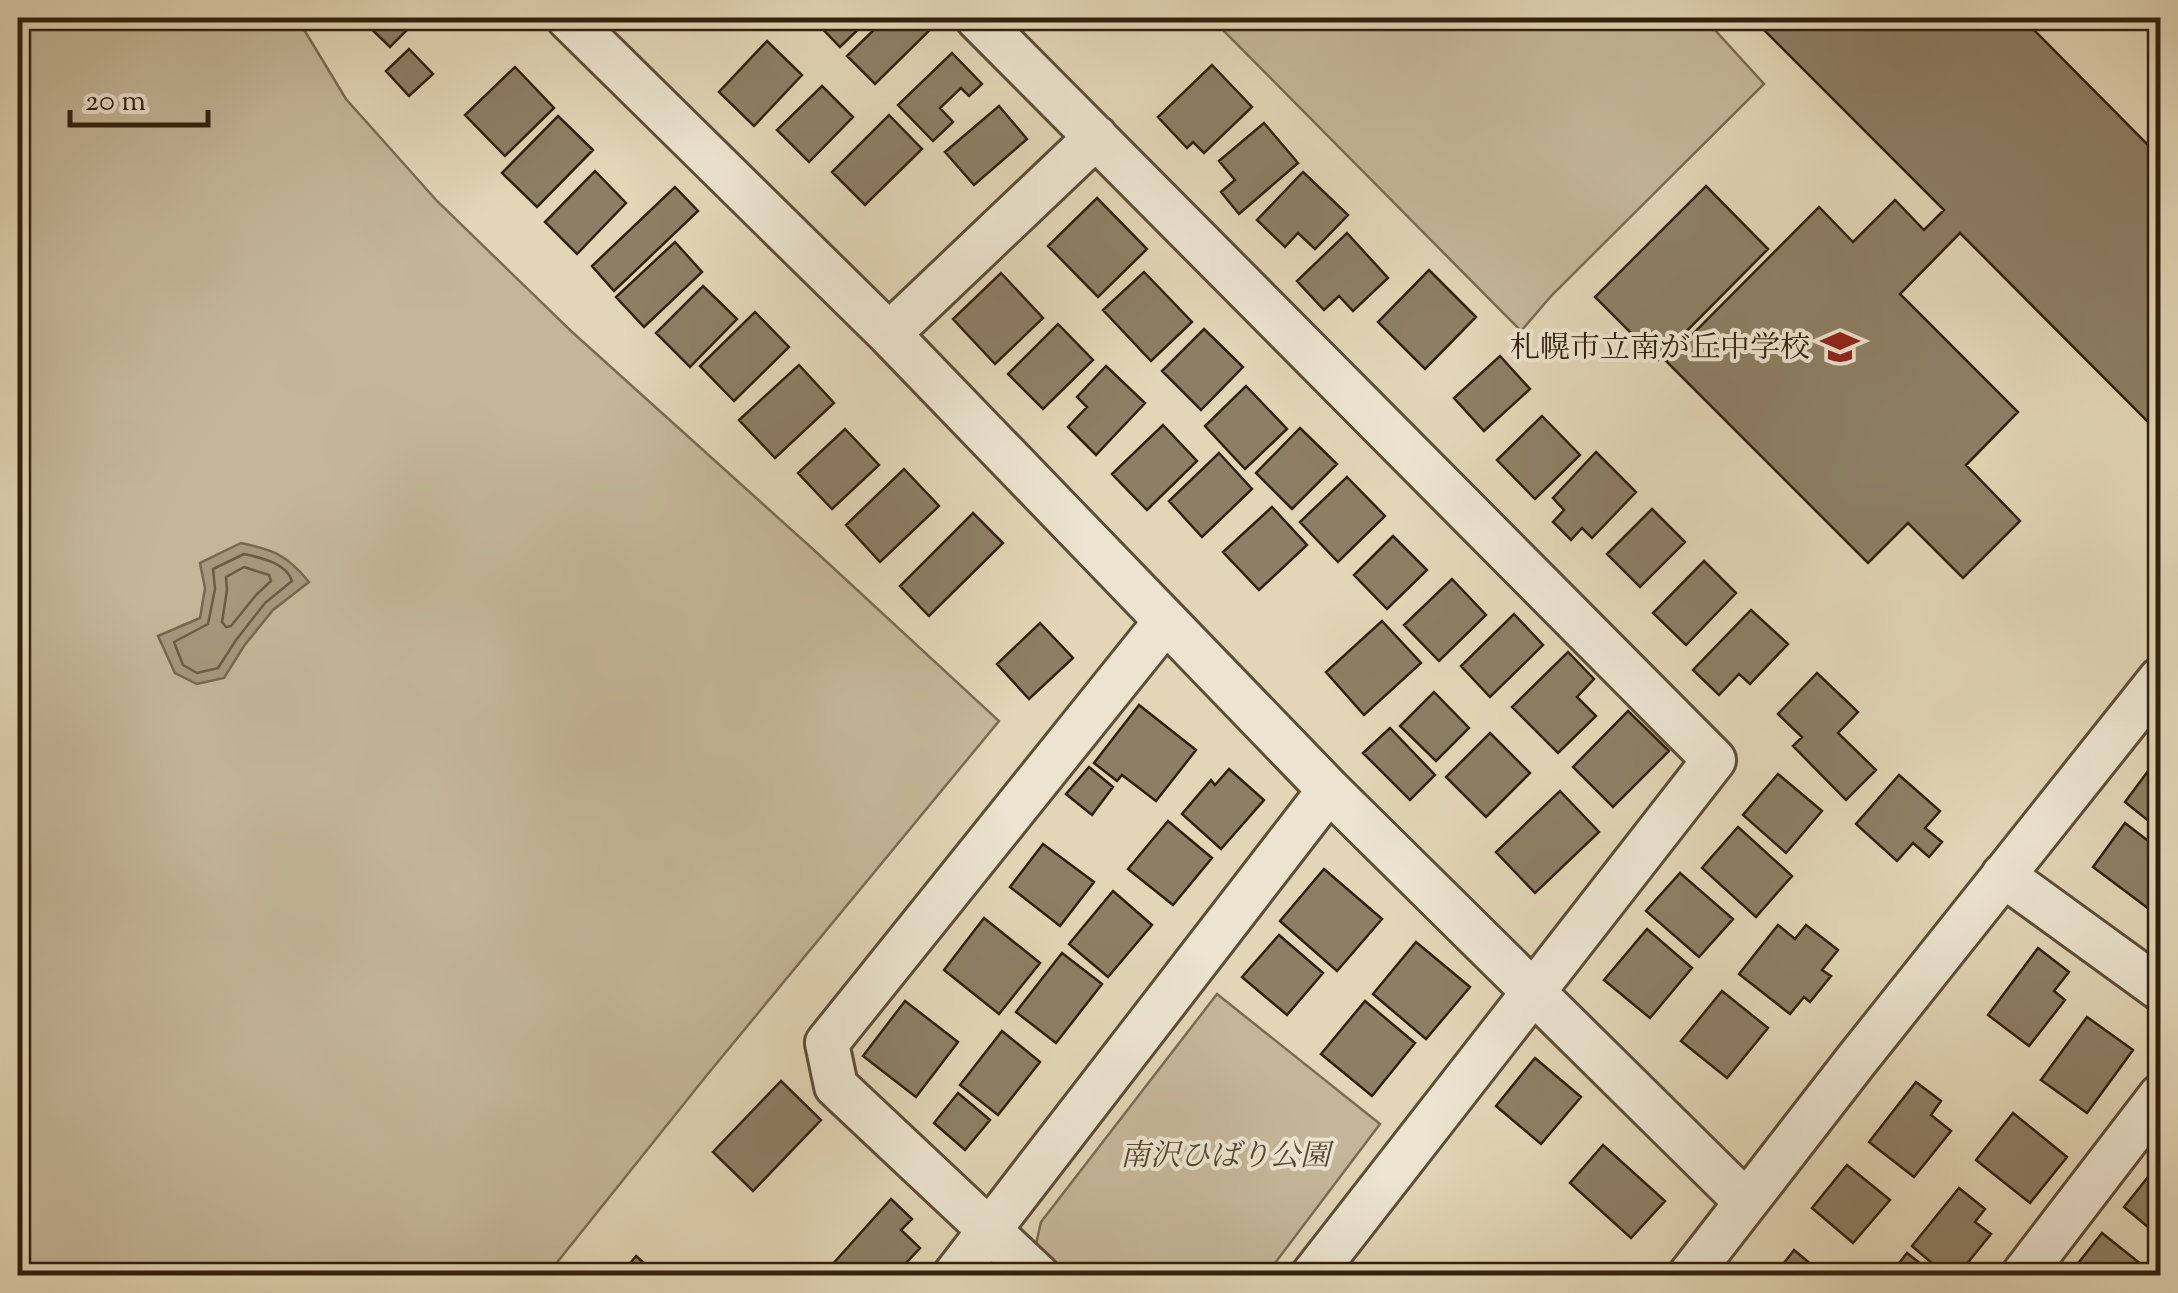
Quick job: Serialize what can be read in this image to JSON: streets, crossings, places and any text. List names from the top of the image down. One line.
{"parks":["南沢ひばり公園"],"places":{"school or university":["札幌市立南が丘中学校"]},"scale_bar":"20 m"}
